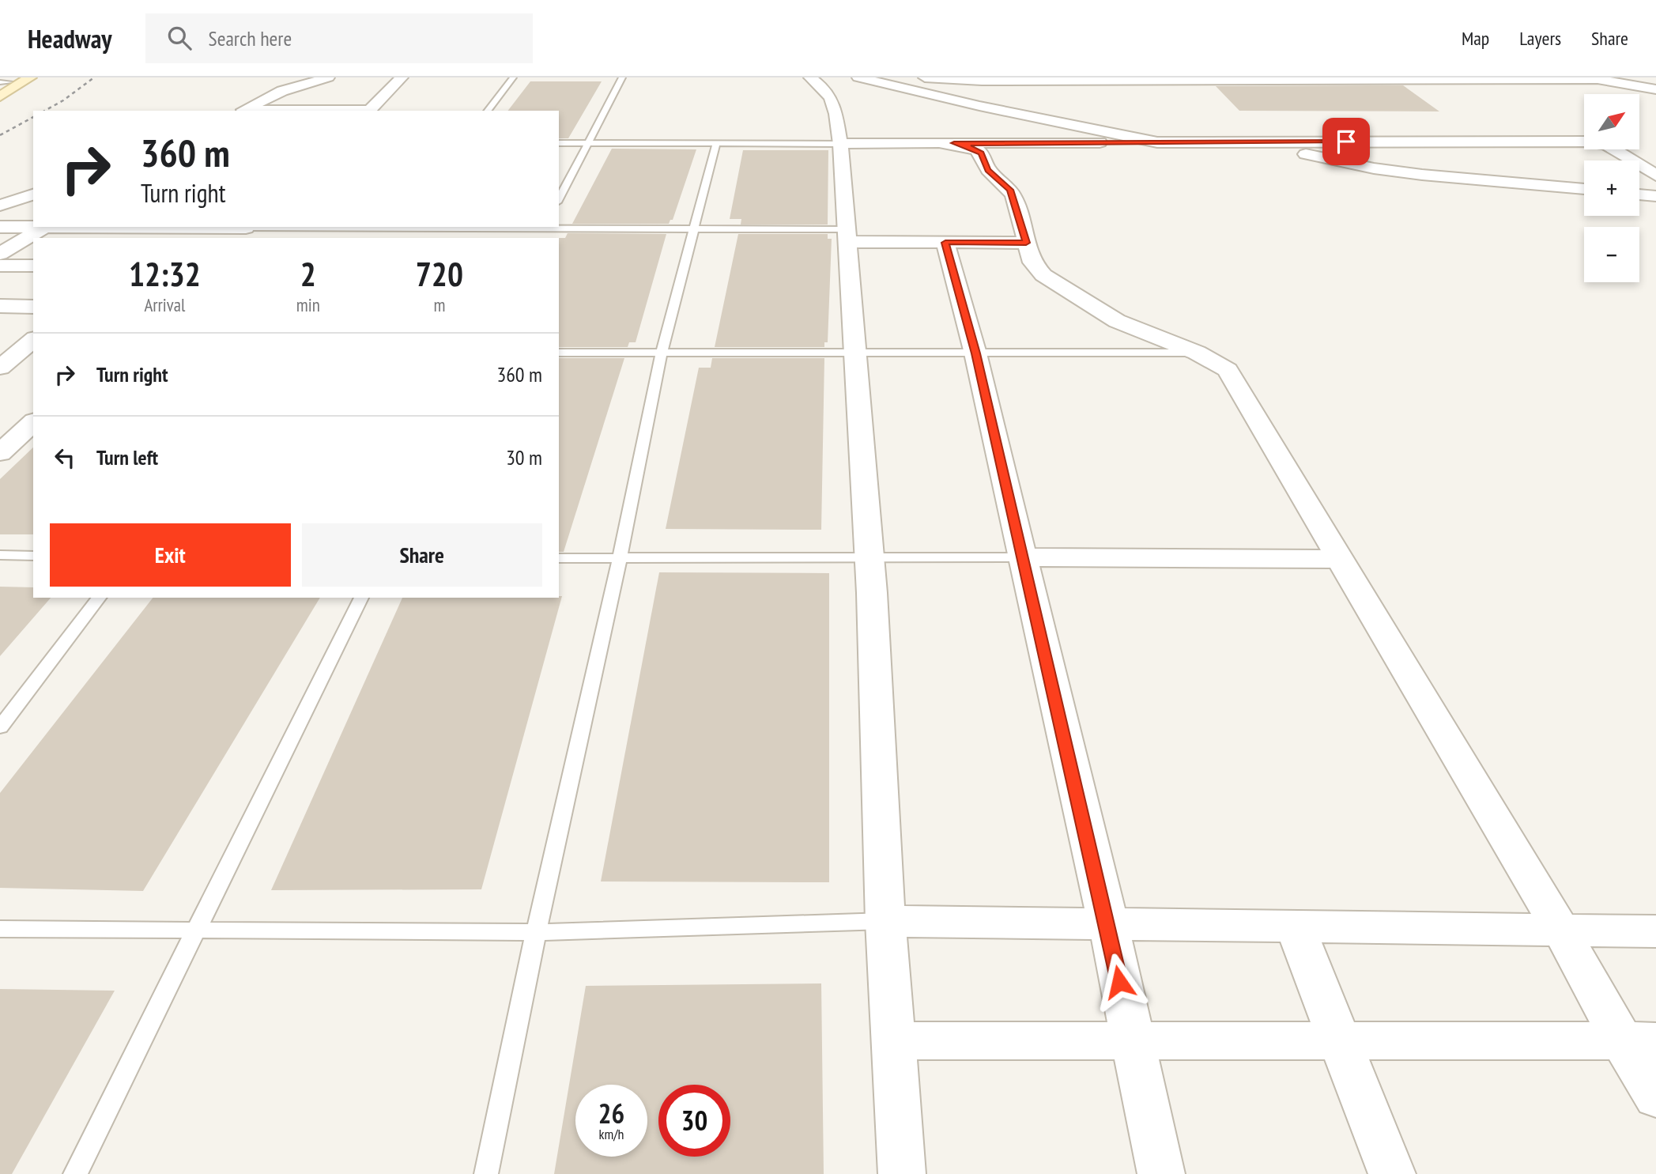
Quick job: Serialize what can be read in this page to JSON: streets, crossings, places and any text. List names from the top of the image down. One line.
{"north":"top right","page":{"header":"Headway","search":"Search here","nav":["Map","Layers","Share"],"map_buttons":["+","−"],"turn":["360 m","Turn right"],"eta":["12:32","Arrival","2","min","720","m"],"list":[{"name":"Turn right","value":"360 m"},{"name":"Turn left","value":"30 m"}],"buttons":["Exit","Share"],"speed":"26 km/h","limit":"30"}}
